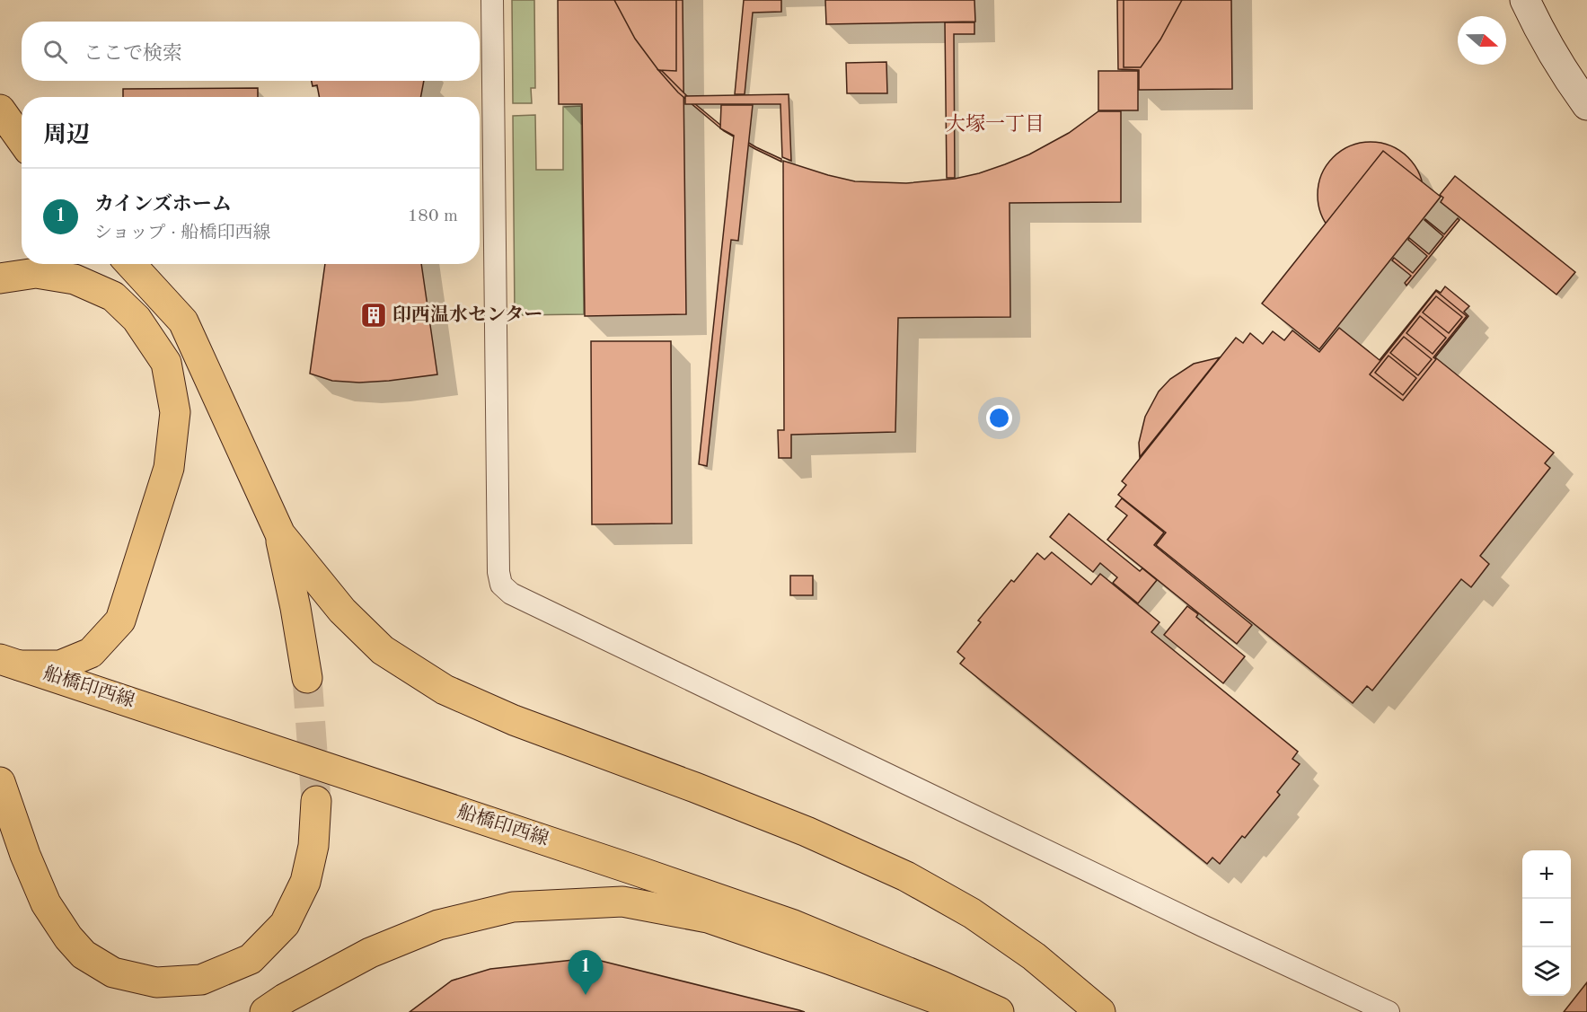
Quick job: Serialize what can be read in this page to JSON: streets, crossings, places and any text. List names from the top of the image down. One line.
{"streets":{"main road":["船橋印西線"]},"districts":["大塚一丁目"],"places":{"building":["印西温水センター"]},"north":"right","page":{"search":"ここで検索","heading":"周辺","list":[{"mark":"1","name":"カインズホーム","note":"ショップ · 船橋印西線","value":"180 m"}],"map_buttons":["+","−"],"pins":"1"}}
